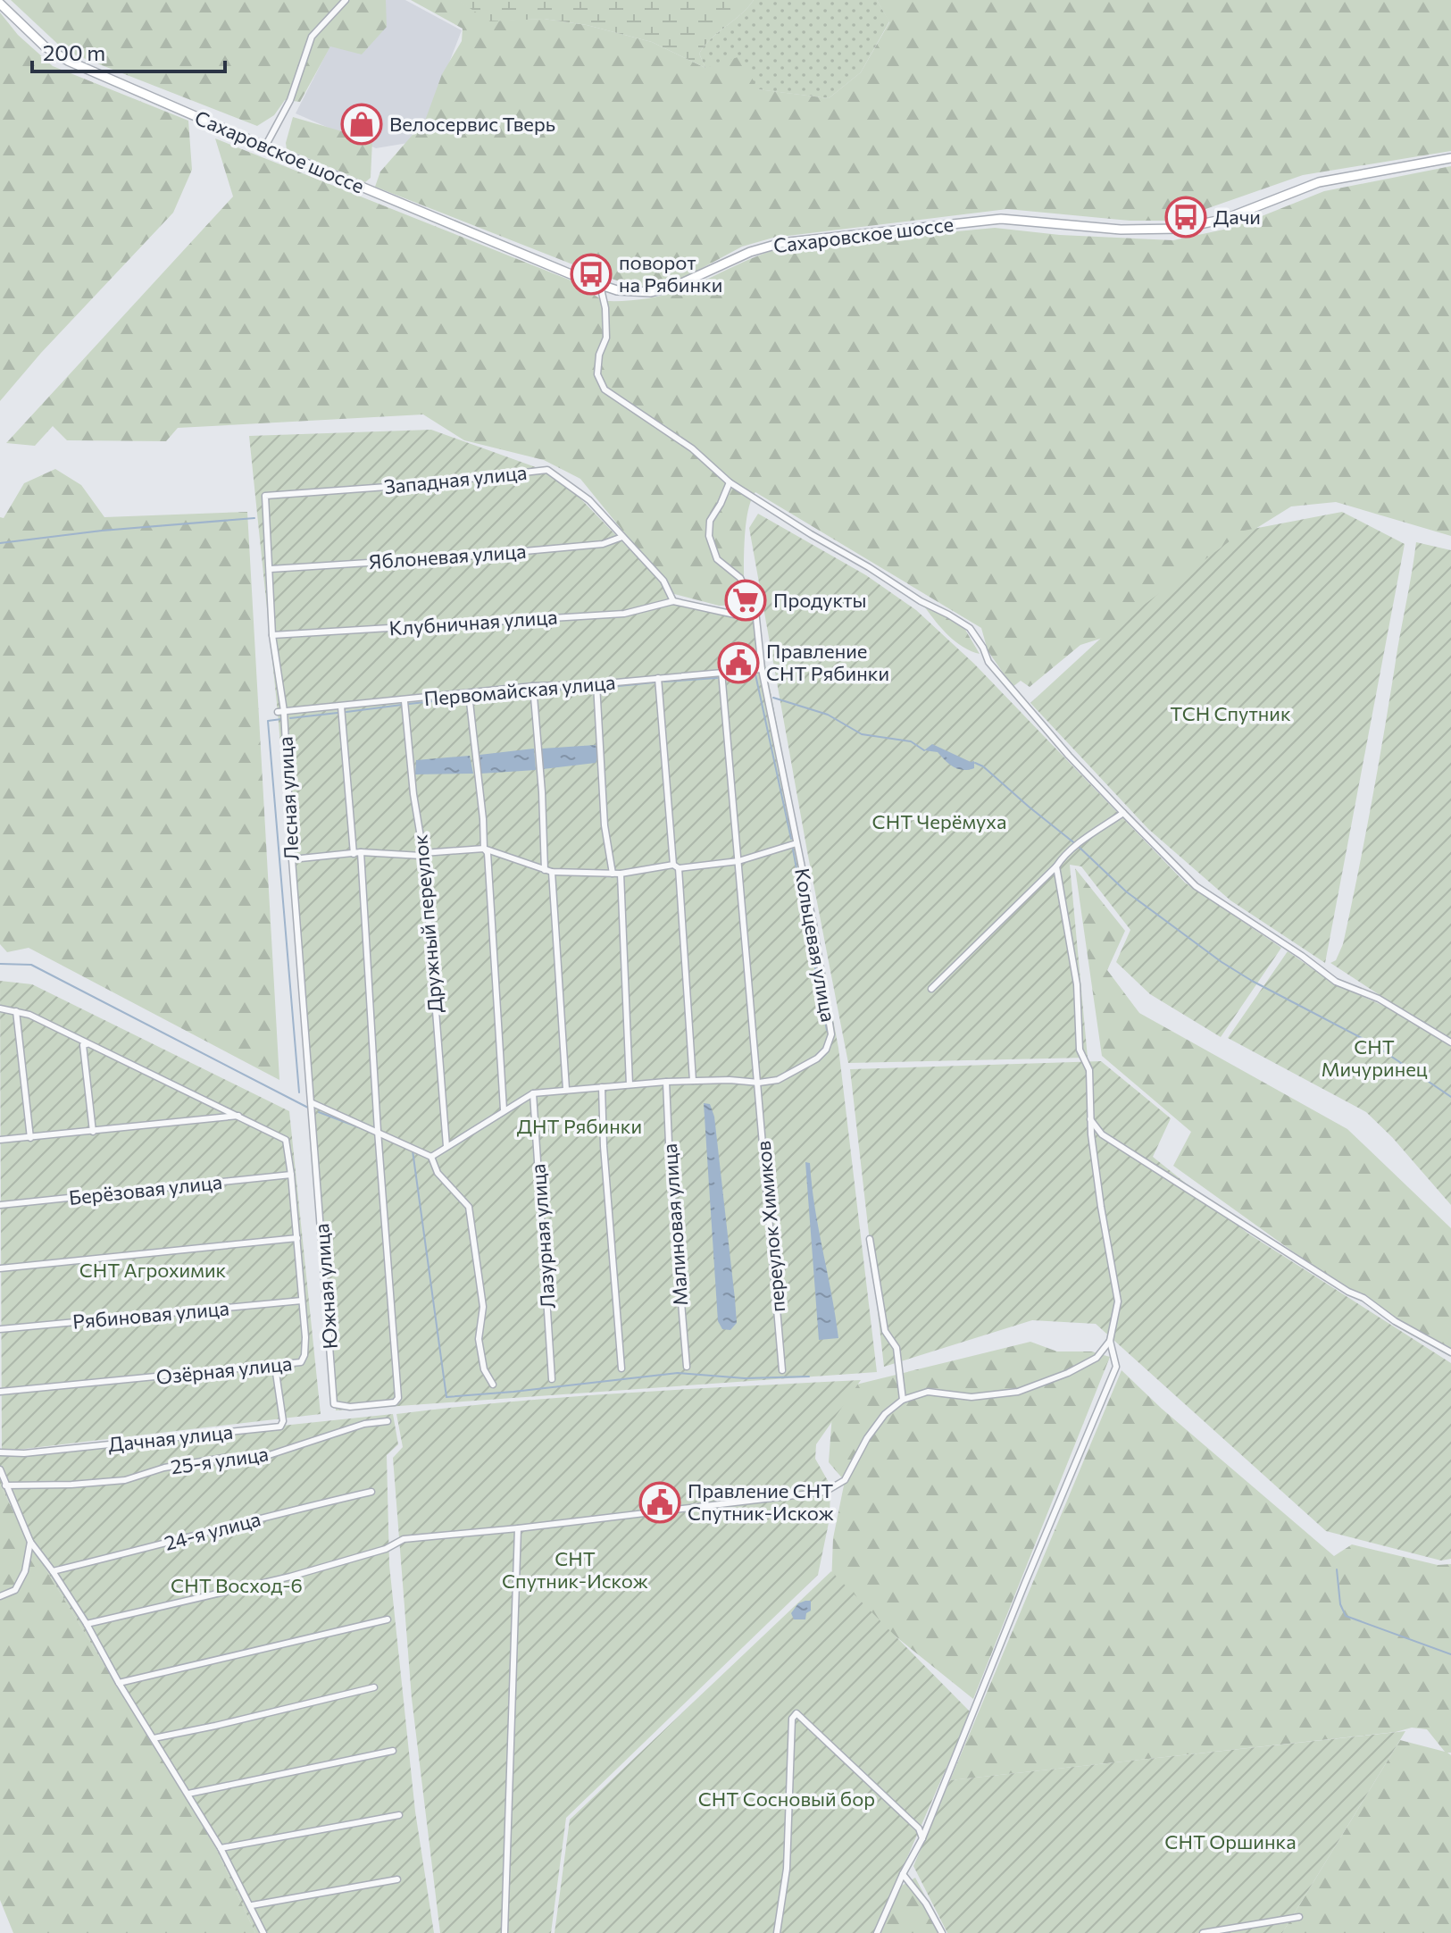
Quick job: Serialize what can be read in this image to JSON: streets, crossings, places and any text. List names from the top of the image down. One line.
{"streets":{"main road":["Сахаровское шоссе"],"street":["Западная улица","Яблоневая улица","Клубничная улица","Первомайская улица","Лесная улица","Дружный переулок","Кольцевая улица","Берёзовая улица","Малиновая улица","переулок Химиков","Лазурная улица","Южная улица","Рябиновая улица","Озёрная улица","Дачная улица","25-я улица","24-я улица"]},"crossings":[["Западная улица","Яблоневая улица"],["Западная улица","Клубничная улица"],["Западная улица","Лесная улица"],["Яблоневая улица","Лесная улица"],["Клубничная улица","Лесная улица"],["Первомайская улица","Лесная улица"],["Первомайская улица","Дружный переулок"],["Первомайская улица","Кольцевая улица"],["Первомайская улица","переулок Химиков"],["Лесная улица","Южная улица"],["Дружный переулок","Кольцевая улица"],["Кольцевая улица","Малиновая улица"],["Кольцевая улица","переулок Химиков"],["Кольцевая улица","Лазурная улица"],["Берёзовая улица","Озёрная улица"],["Рябиновая улица","Озёрная улица"],["Озёрная улица","Дачная улица"]],"parks":["ТСН Спутник","СНТ Черёмуха","СНТ Мичуринец","ДНТ Рябинки","СНТ Агрохимик","СНТ Спутник-Искож","СНТ Восход-6","СНТ Сосновый бор","СНТ Оршинка"],"places":{"shop":["Велосервис Тверь"],"bus stop":["Дачи","поворот на Рябинки"],"supermarket":["Продукты"],"public building":["Правление СНТ Рябинки","Правление СНТ Спутник-Искож"]},"scale_bar":"200 m"}
